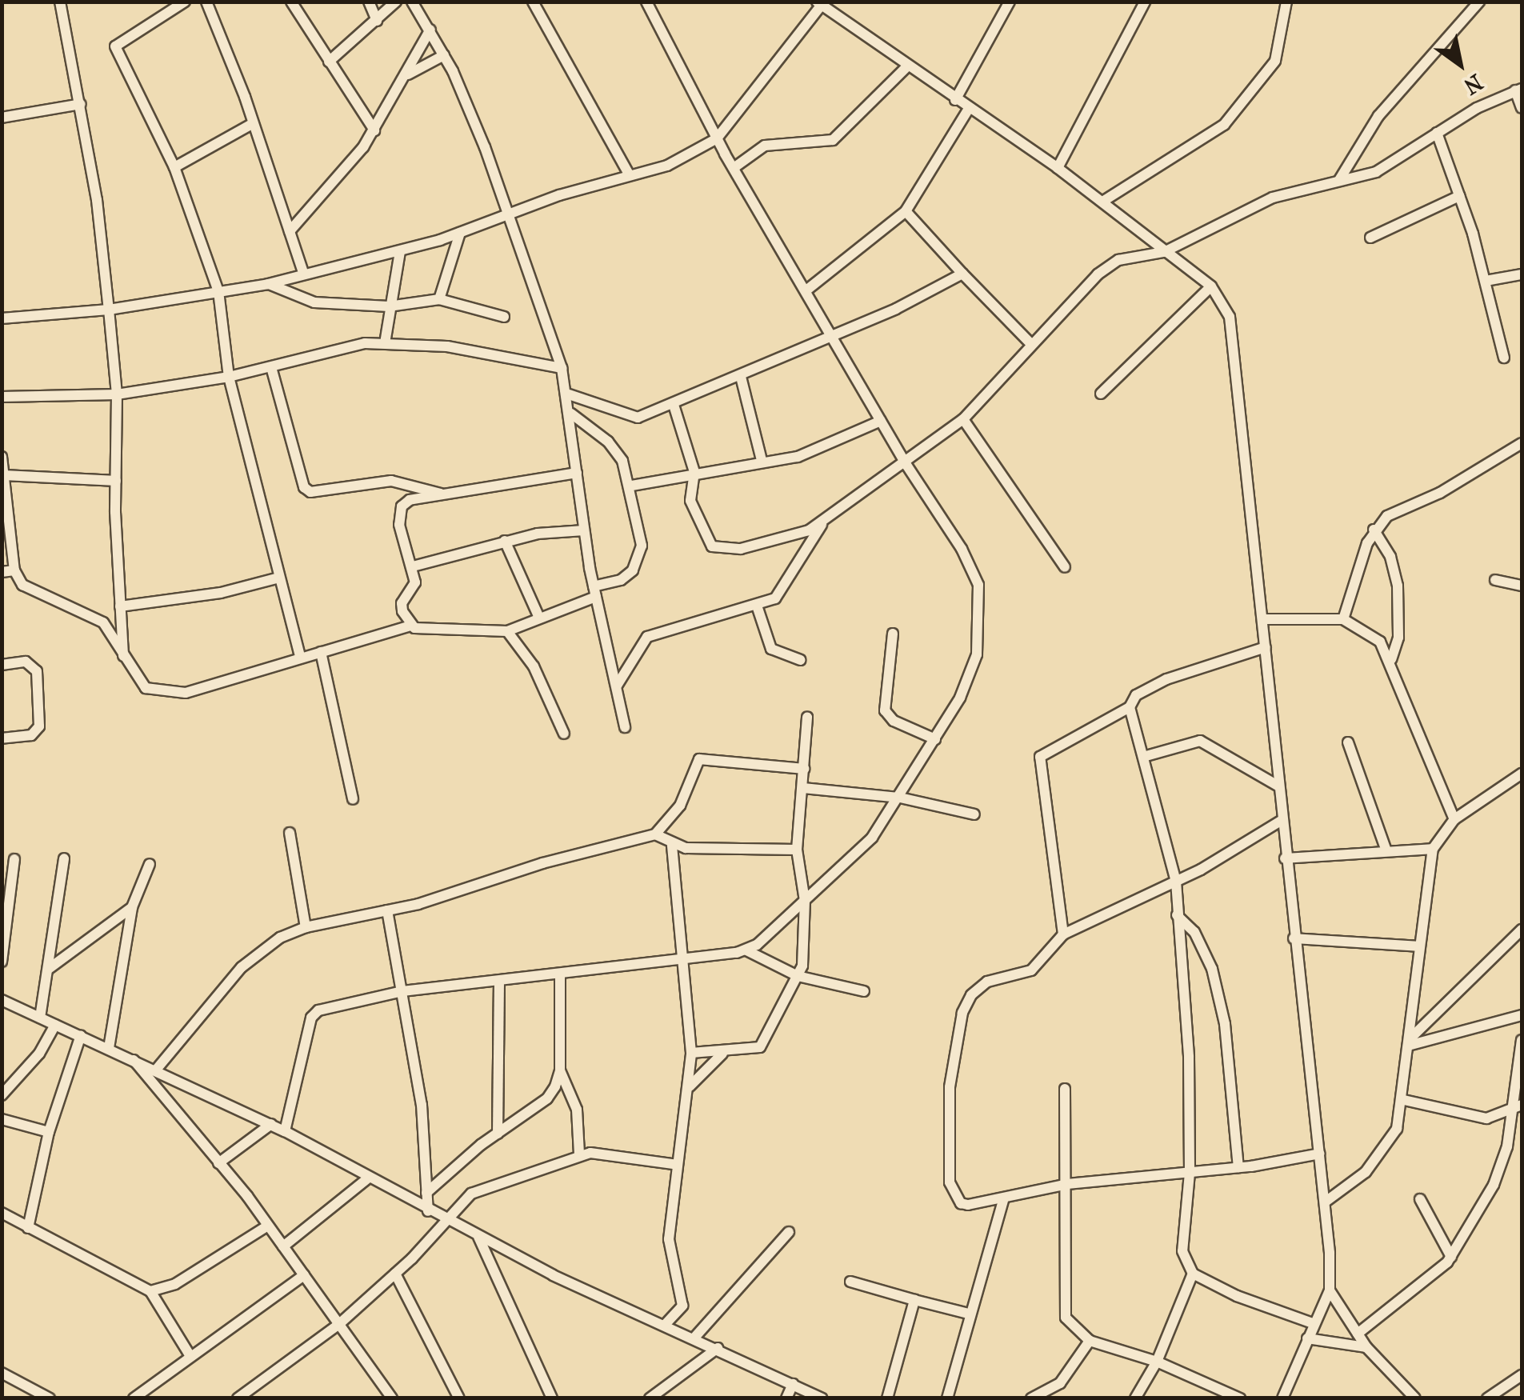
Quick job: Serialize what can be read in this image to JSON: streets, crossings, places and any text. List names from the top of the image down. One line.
{"north":"bottom right"}
